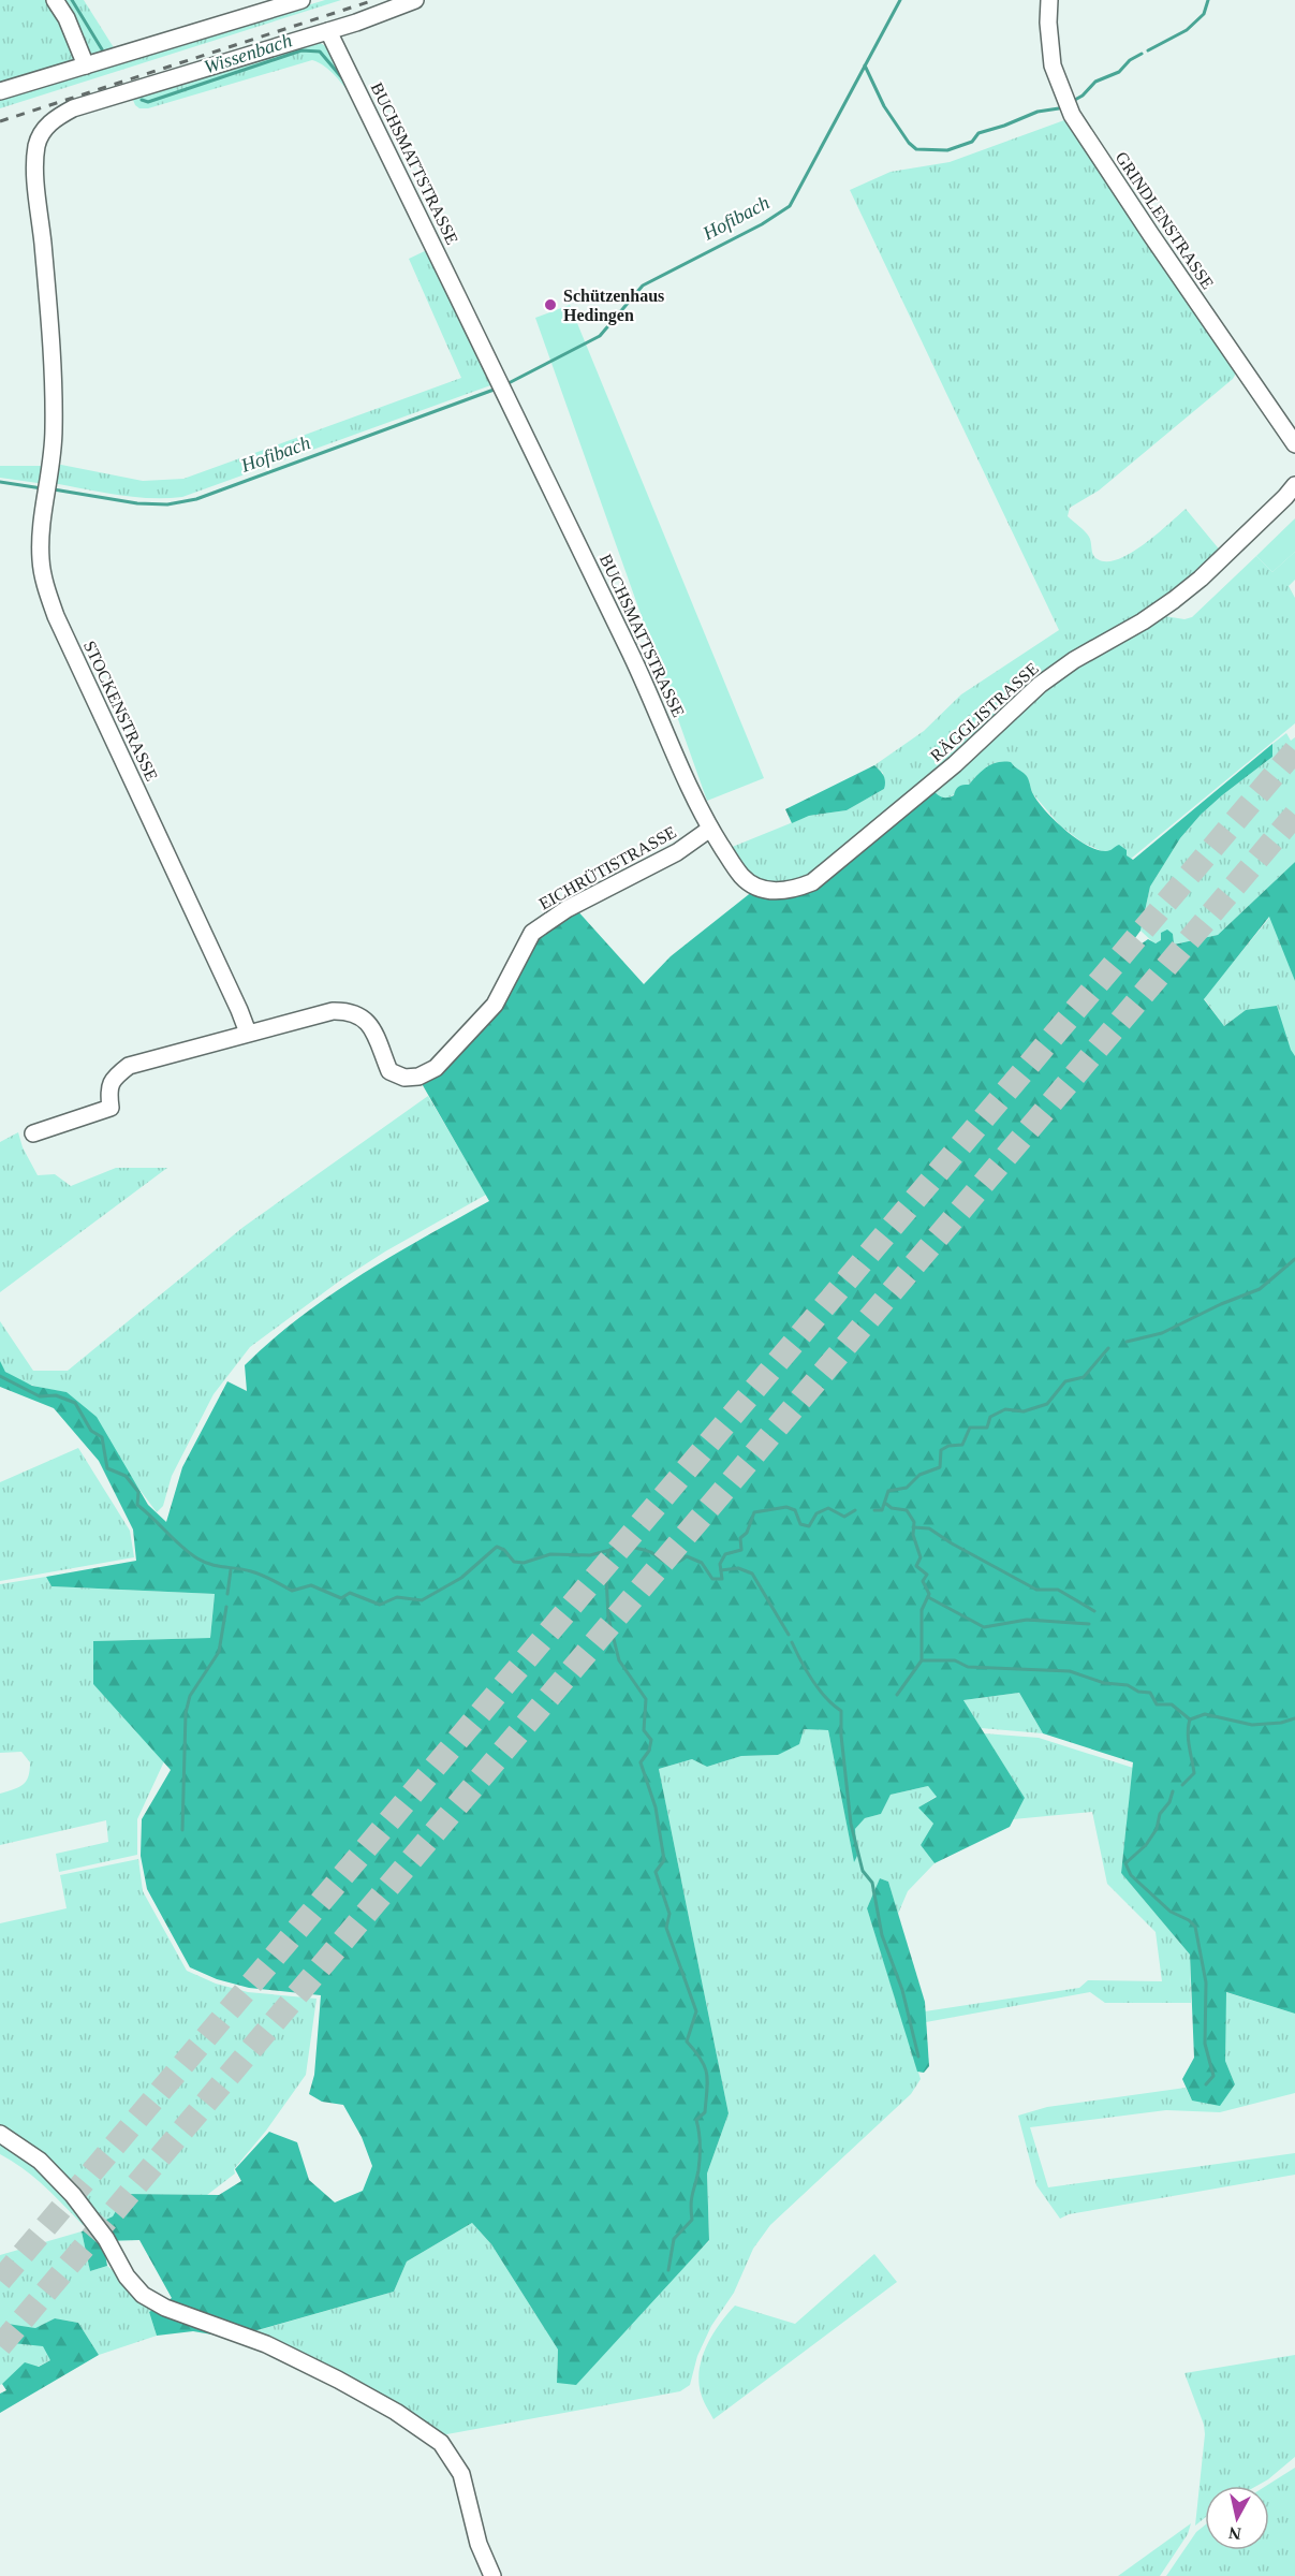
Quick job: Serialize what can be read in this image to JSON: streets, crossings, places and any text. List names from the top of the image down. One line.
{"streets":{"street":["BUCHSMATTSTRASSE","GRINDLENSTRASSE","STOCKENSTRASSE","RÄGGLISTRASSE","EICHRÜTISTRASSE"]},"crossings":[["BUCHSMATTSTRASSE","STOCKENSTRASSE"],["BUCHSMATTSTRASSE","RÄGGLISTRASSE"],["BUCHSMATTSTRASSE","EICHRÜTISTRASSE"],["STOCKENSTRASSE","EICHRÜTISTRASSE"]],"water":["Wissenbach","Hofibach"],"places":["Schützenhaus Hedingen"],"north":"bottom"}
